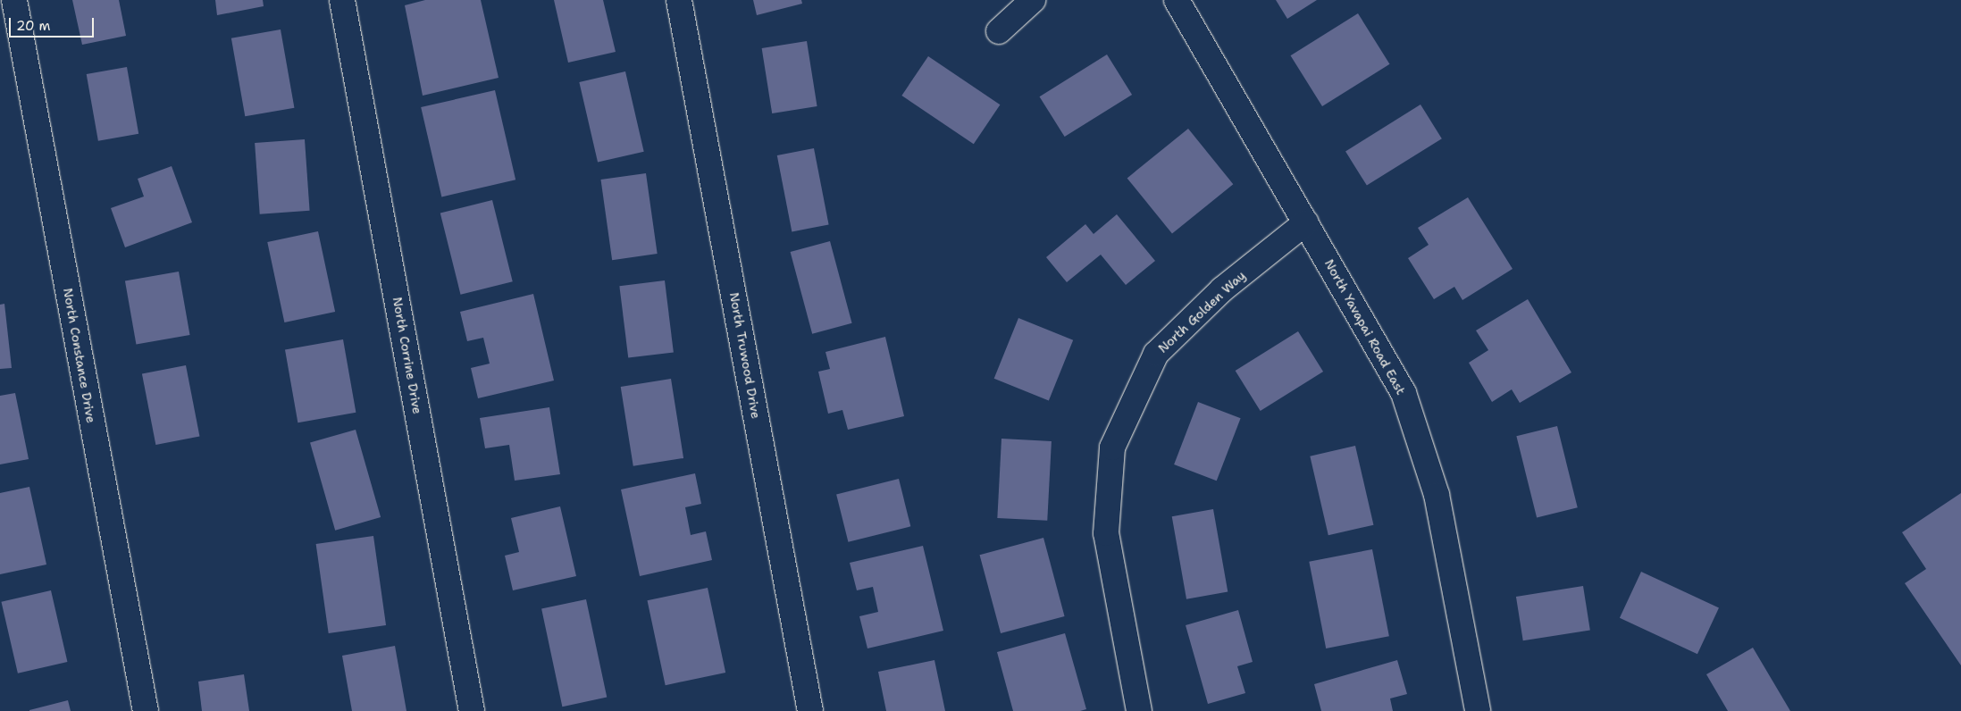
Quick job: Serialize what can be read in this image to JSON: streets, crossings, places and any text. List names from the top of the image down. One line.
{"streets":{"street":["North Golden Way","North Yavapai Road East","North Constance Drive","North Corrine Drive","North Truwood Drive"]},"crossings":[["North Golden Way","North Yavapai Road East"]],"scale_bar":"20 m"}
